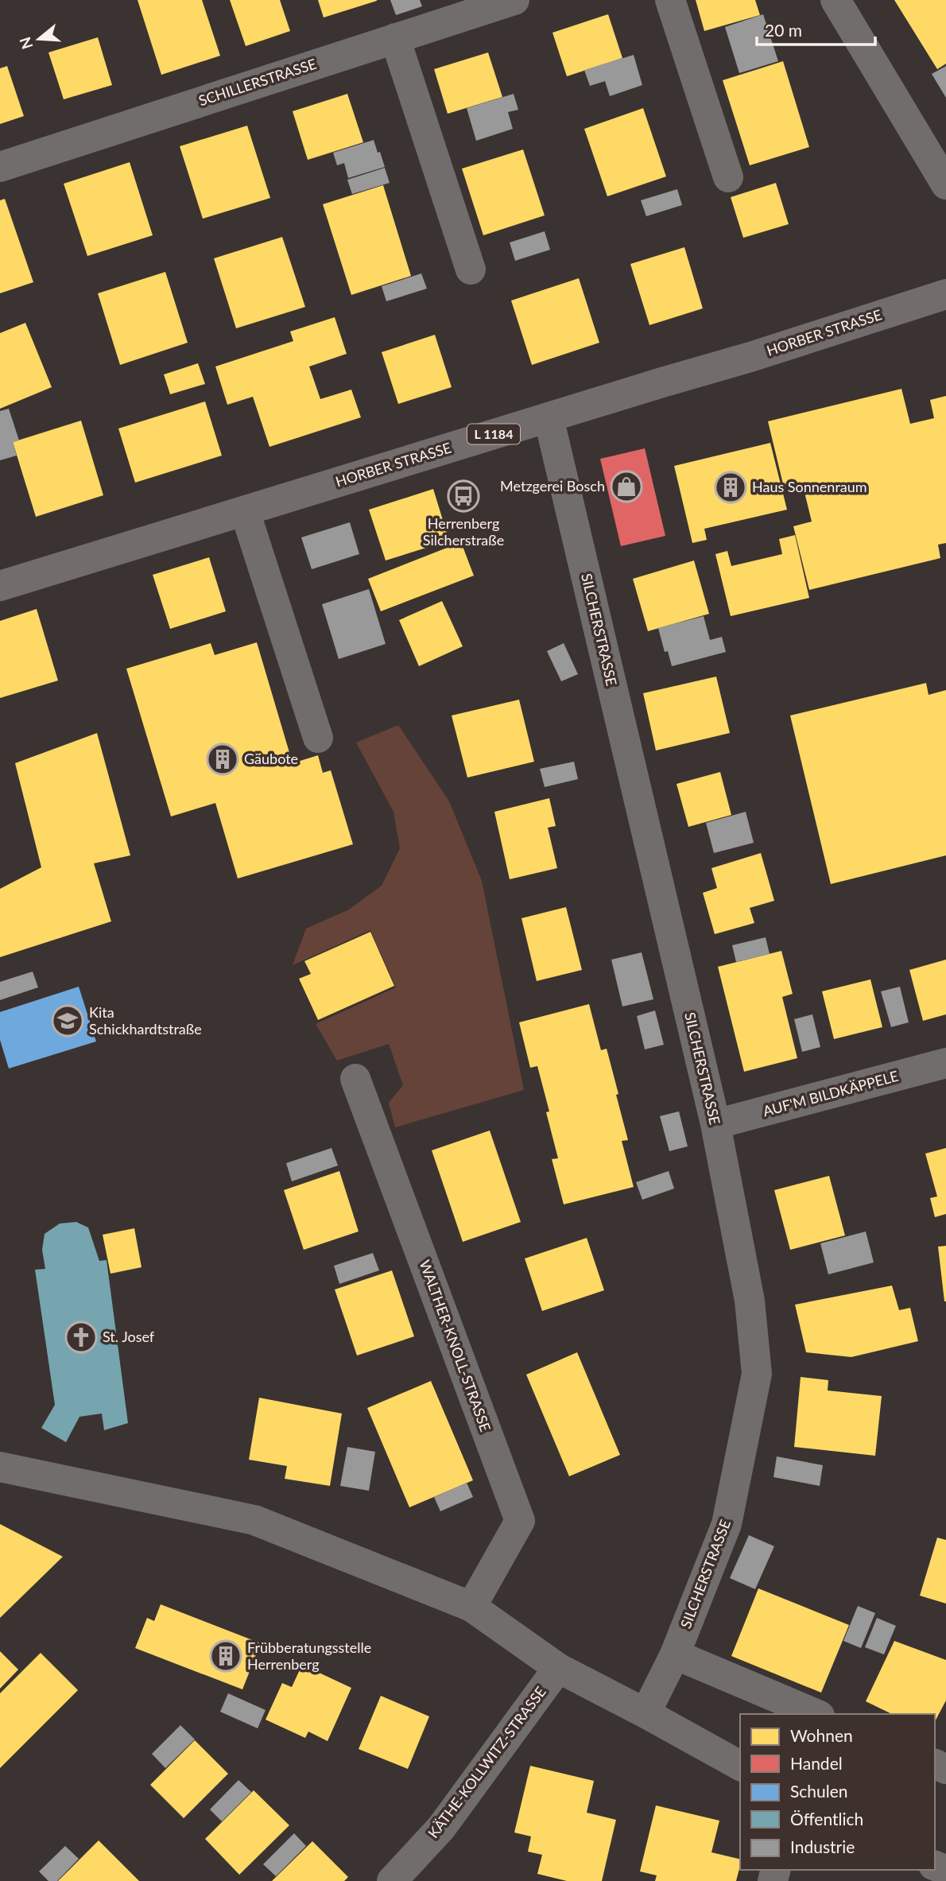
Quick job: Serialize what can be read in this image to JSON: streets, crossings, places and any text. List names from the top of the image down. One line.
{"streets":{"main road":["HORBER STRASSE","L 1184"],"street":["SCHILLERSTRASSE","SILCHERSTRASSE","AUF'M BILDKÄPPELE","WALTHER-KNOLL-STRASSE","KÄTHE-KOLLWITZ-STRASSE"]},"crossings":[["HORBER STRASSE","SILCHERSTRASSE"],["SILCHERSTRASSE","AUF'M BILDKÄPPELE"]],"places":{"shop":["Metzgerei Bosch"],"building":["Haus Sonnenraum","Gäubote","Frübberatungsstelle Herrenberg"],"bus stop":["Herrenberg Silcherstraße"],"school or university":["Kita Schickhardtstraße"],"church":["St. Josef"]},"legend":["Wohnen","Handel","Schulen","Öffentlich","Industrie"],"scale_bar":"20 m","north":"left"}
